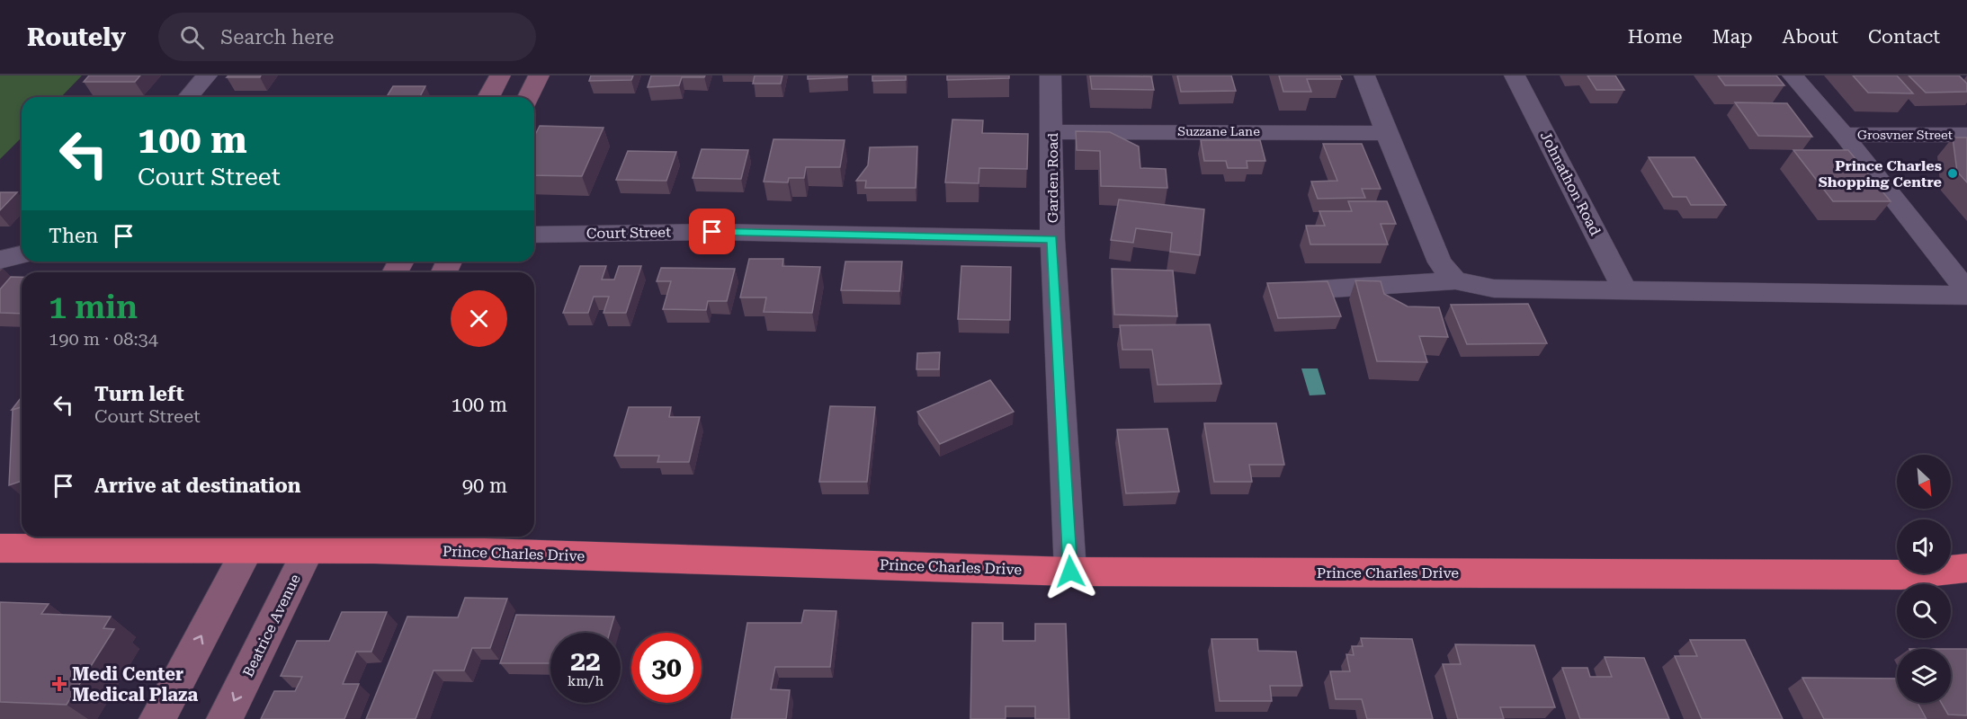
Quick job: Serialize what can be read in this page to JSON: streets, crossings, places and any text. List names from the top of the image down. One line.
{"streets":{"highway":["Prince Charles Drive"],"street":["Suzzane Lane","Grosvner Street","Garden Road","Johnathon Road","Court Street","Beatrice Avenue"]},"crossings":[["Suzzane Lane","Garden Road"],["Garden Road","Court Street"],["Garden Road","Prince Charles Drive"],["Prince Charles Drive","Beatrice Avenue"]],"places":{"other":["Prince Charles Shopping Centre"],"health":["Medi Center Medical Plaza"]},"north":"bottom right","page":{"header":"Routely","search":"Search here","nav":["Home","Map","About","Contact"],"turn":["100 m","Court Street"],"then":"Then","heading":["1 min","190 m · 08:34"],"list":[{"name":"Turn left","note":"Court Street","value":"100 m"},{"name":"Arrive at destination","value":"90 m"}],"speed":"22 km/h","limit":"30"}}
